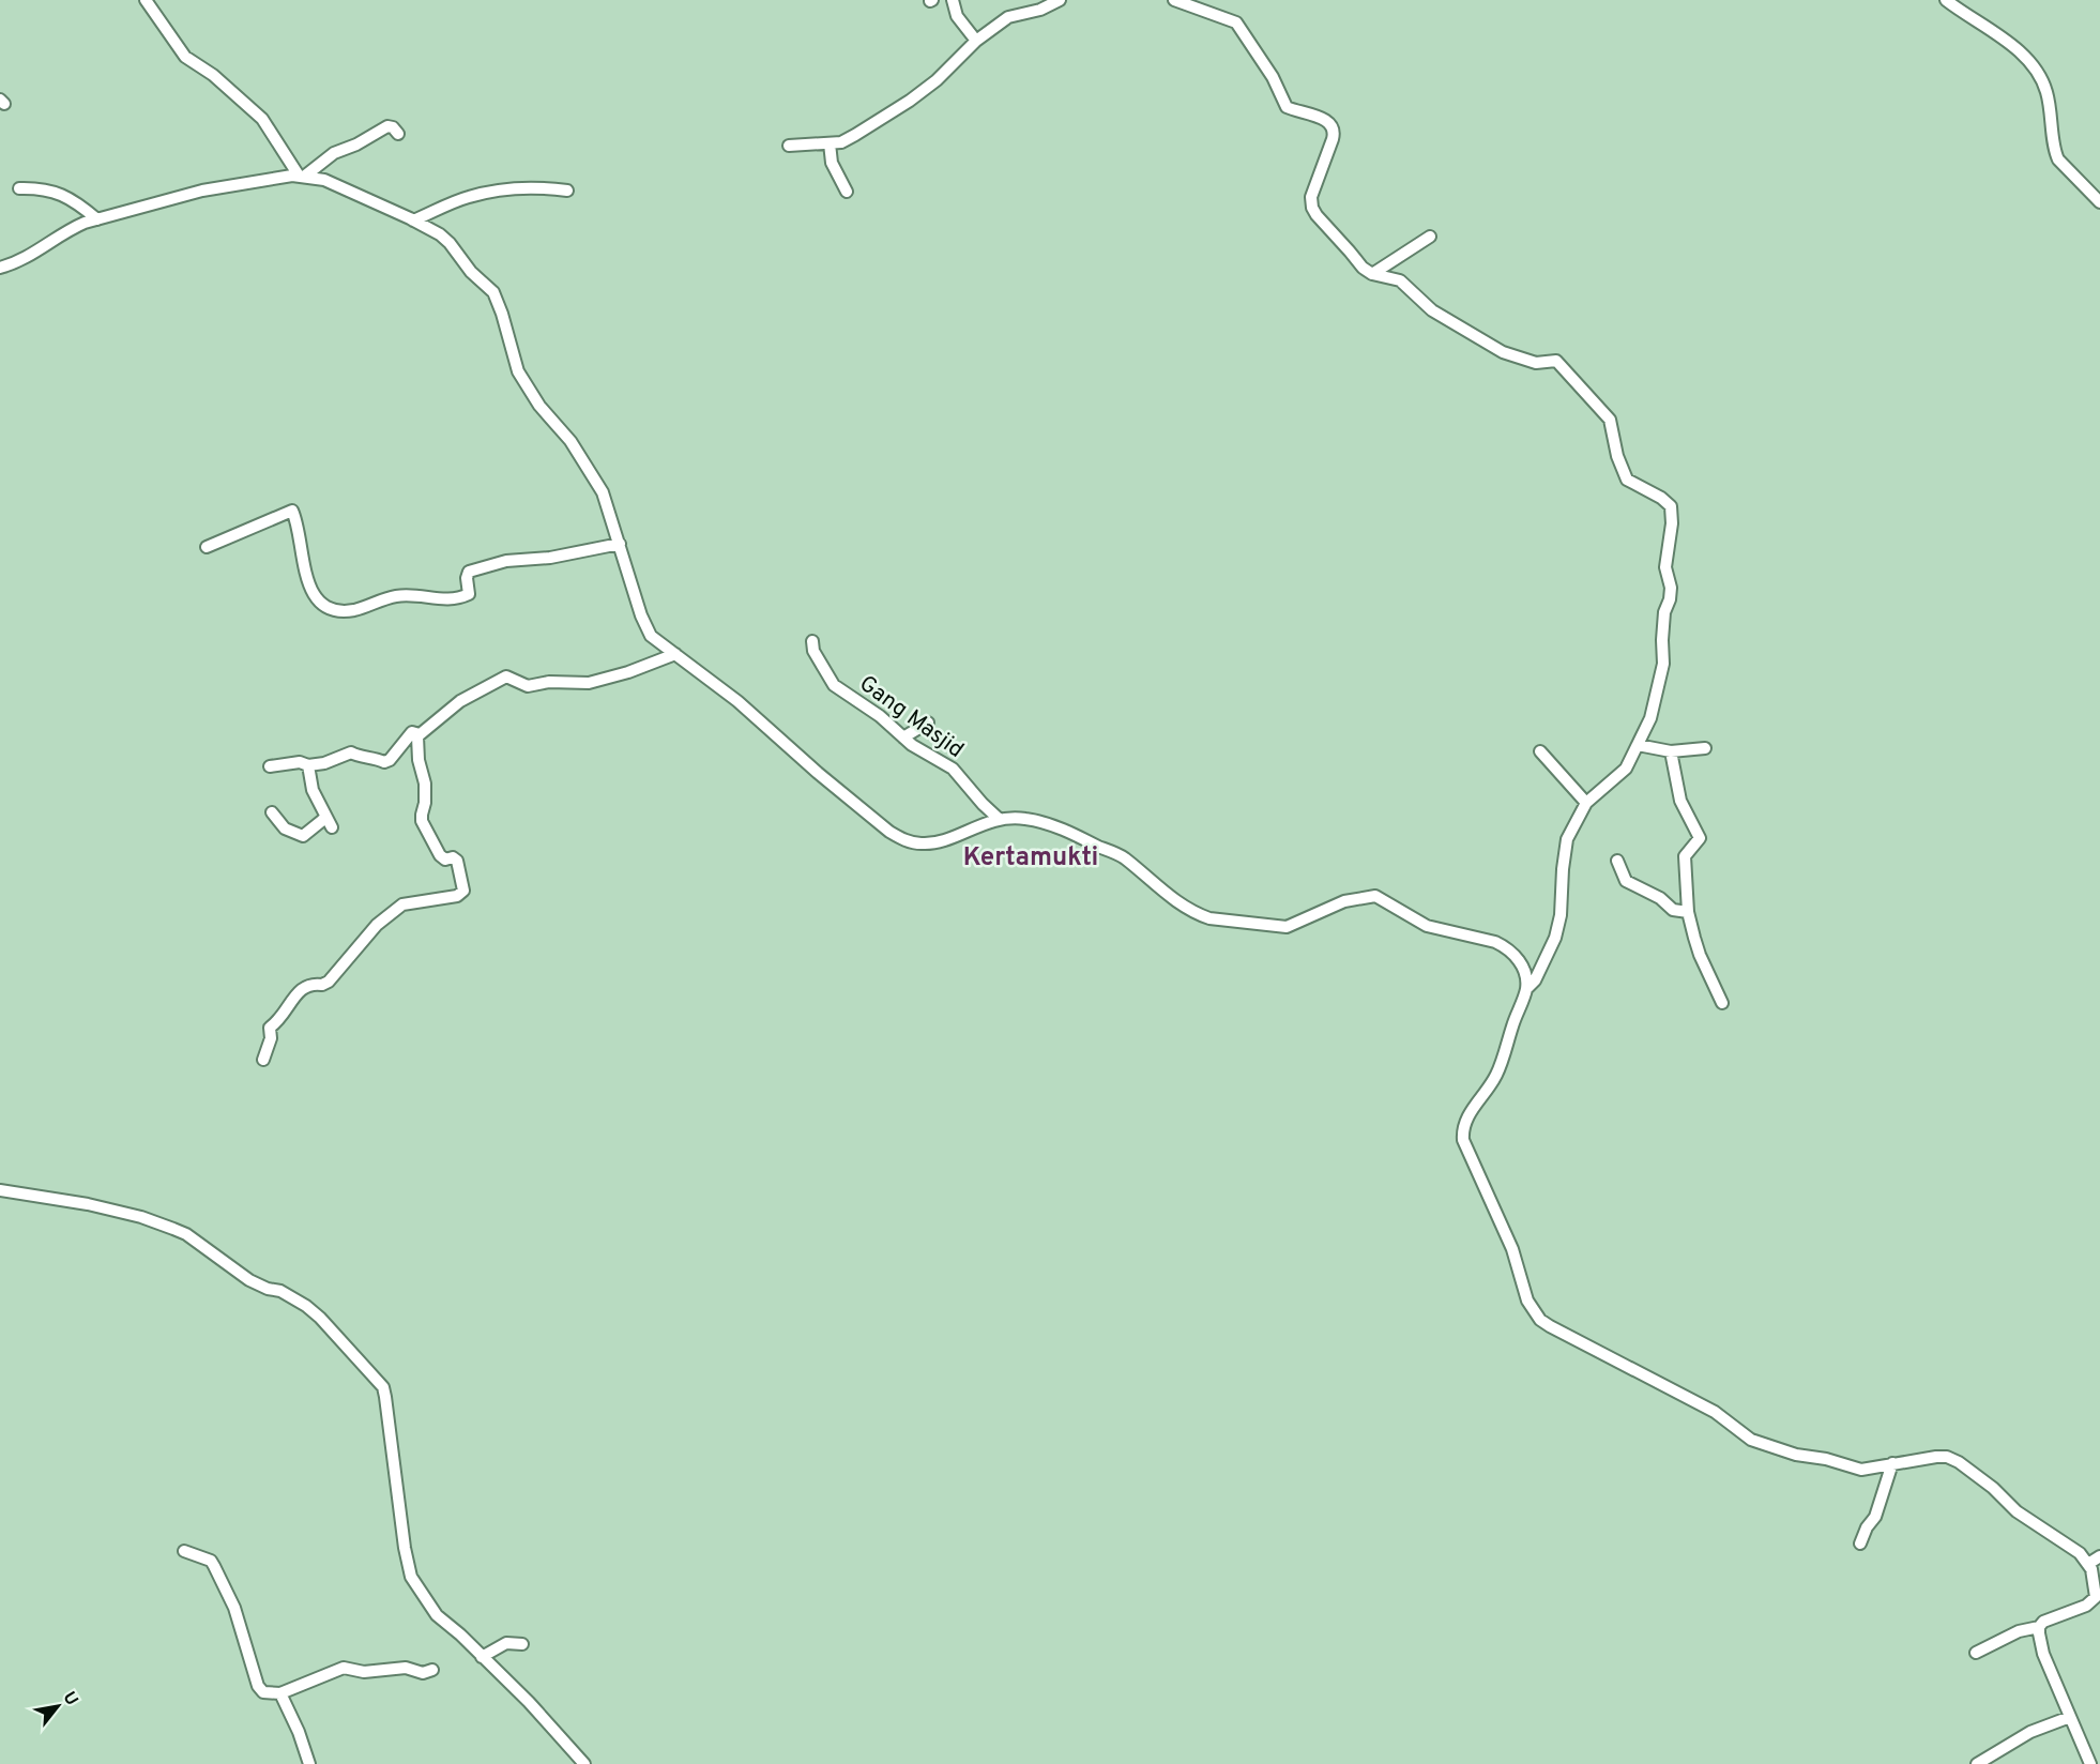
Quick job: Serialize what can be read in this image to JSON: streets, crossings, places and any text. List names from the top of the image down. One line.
{"streets":{"street":["Gang Masjid"]},"districts":["Kertamukti"],"north":"top right"}
